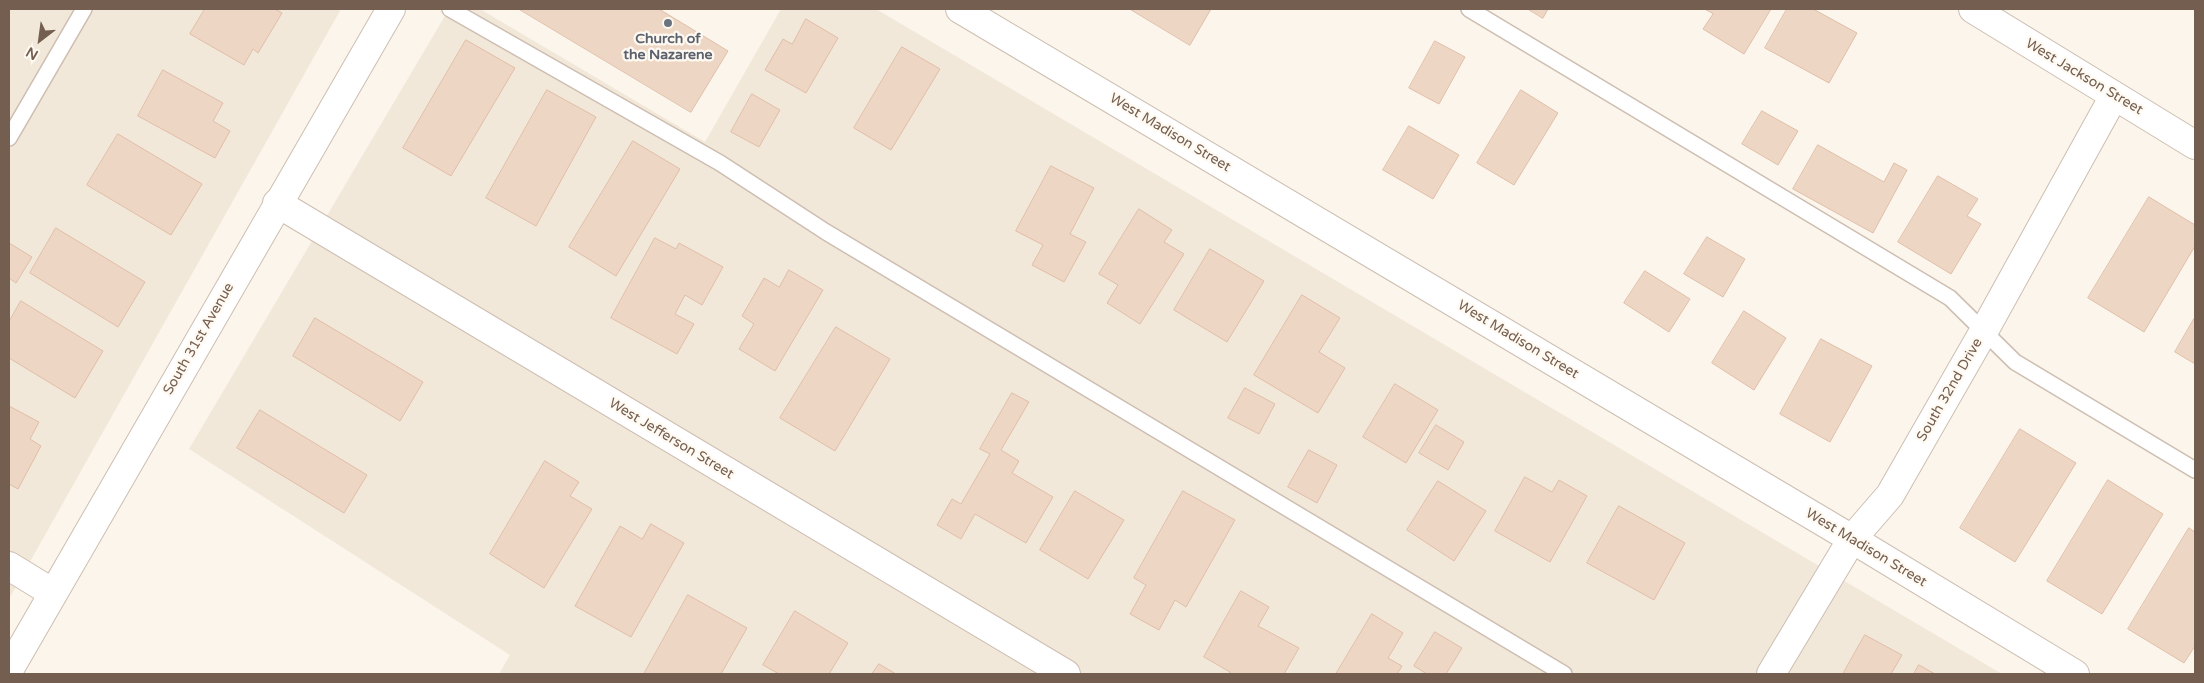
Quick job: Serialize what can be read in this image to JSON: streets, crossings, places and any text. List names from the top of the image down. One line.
{"streets":{"street":["West Jackson Street","West Madison Street","South 31st Avenue","South 32nd Drive","West Jefferson Street"]},"crossings":[["West Jackson Street","South 32nd Drive"],["West Madison Street","South 32nd Drive"],["South 31st Avenue","West Jefferson Street"]],"places":["Church of the Nazarene"],"north":"bottom left"}
